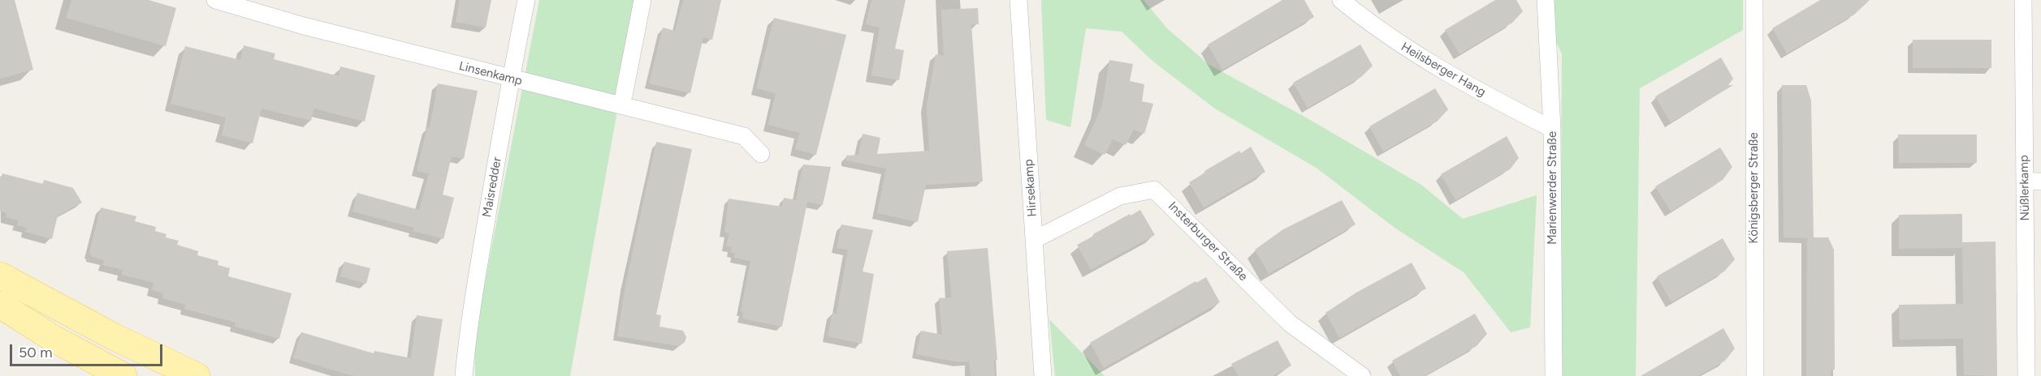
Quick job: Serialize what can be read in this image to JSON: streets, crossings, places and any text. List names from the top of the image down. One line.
{"streets":{"street":["Heilsberger Hang","Linsenkamp","Maisredder","Hirsekamp","Marienwerder Straße","Königsberger Straße","Nüßlerkamp","Insterburger Straße"]},"crossings":[["Heilsberger Hang","Marienwerder Straße"],["Linsenkamp","Maisredder"],["Hirsekamp","Insterburger Straße"]],"scale_bar":"50 m"}
